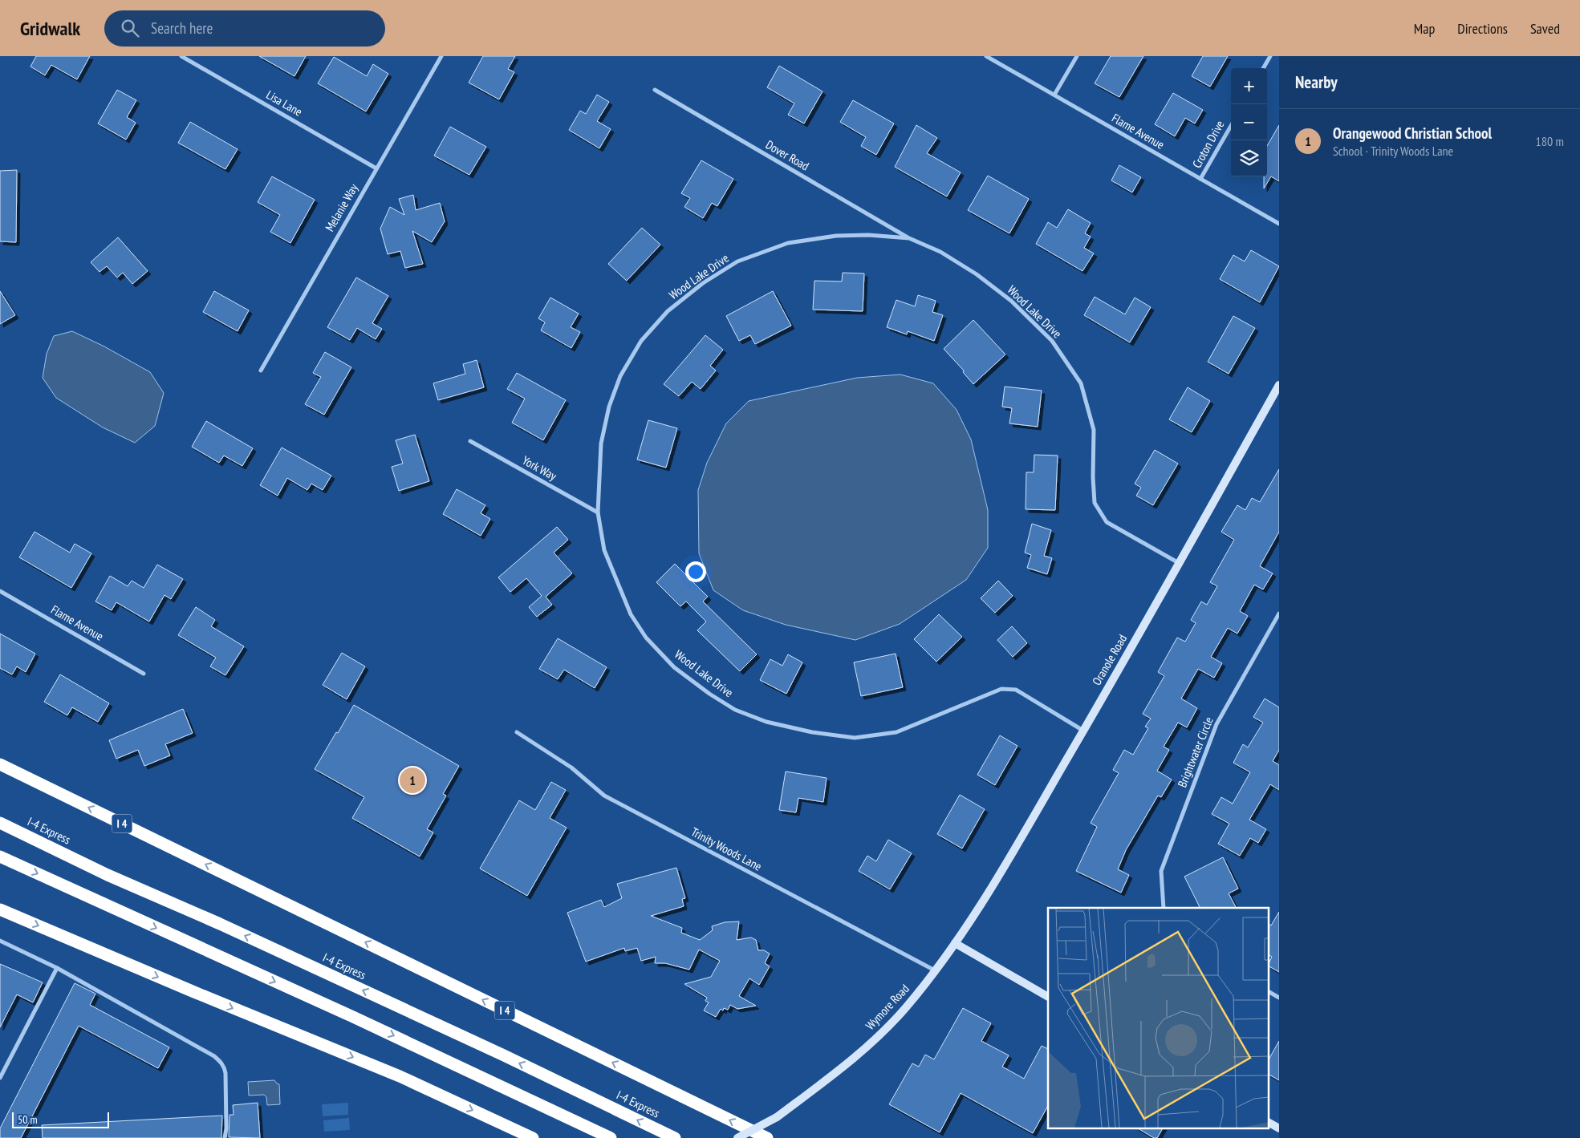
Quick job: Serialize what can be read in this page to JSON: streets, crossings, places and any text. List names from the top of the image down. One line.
{"streets":{"highway":["I 4","I-4 Express"],"street":["Lisa Lane","Flame Avenue","Croton Drive","Dover Road","Melanie Way","Wood Lake Drive","York Way","Oranole Road","Brightwater Circle","Trinity Woods Lane","Wymore Road"]},"crossings":[["Lisa Lane","Melanie Way"],["Flame Avenue","Croton Drive"],["Dover Road","Wood Lake Drive"],["Wood Lake Drive","York Way"],["Wood Lake Drive","Oranole Road"],["Oranole Road","Wymore Road"],["Trinity Woods Lane","Wymore Road"]],"scale_bar":"50 m","page":{"header":"Gridwalk","search":"Search here","nav":["Map","Directions","Saved"],"heading":"Nearby","map_buttons":["+","−"],"list":[{"mark":"1","name":"Orangewood Christian School","note":"School · Trinity Woods Lane","value":"180 m"}],"pins":"1","scale":"50 m"}}
